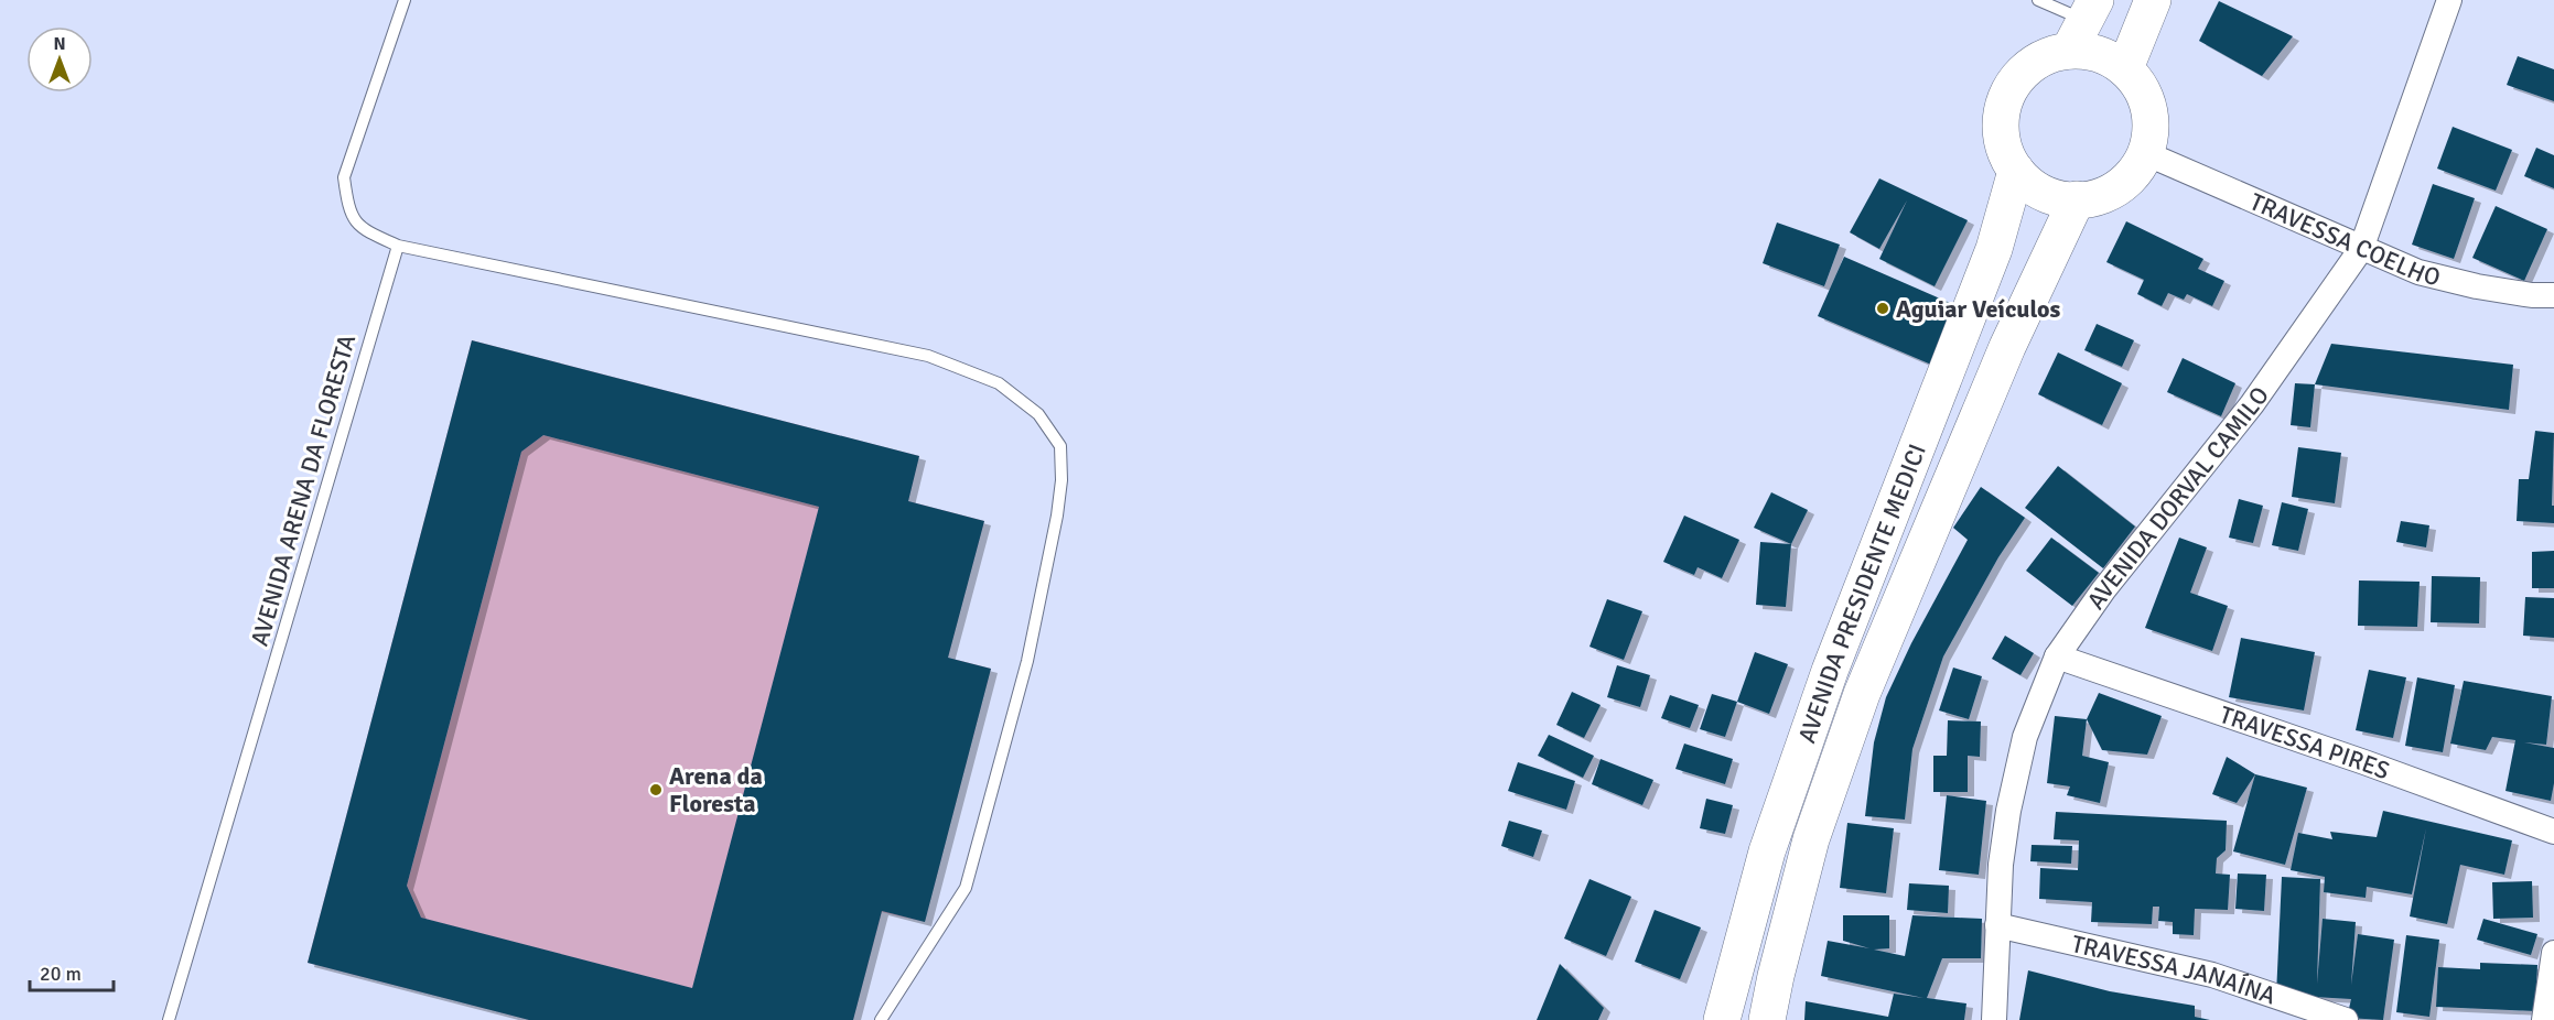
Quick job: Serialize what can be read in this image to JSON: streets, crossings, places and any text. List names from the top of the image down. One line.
{"streets":{"main road":["AVENIDA PRESIDENTE MEDICI"],"street":["TRAVESSA COELHO","AVENIDA DORVAL CAMILO","TRAVESSA PIRES","TRAVESSA JANAÍNA"],"lane":["AVENIDA ARENA DA FLORESTA"]},"crossings":[["TRAVESSA COELHO","AVENIDA DORVAL CAMILO"],["TRAVESSA COELHO","AVENIDA PRESIDENTE MEDICI"],["AVENIDA DORVAL CAMILO","TRAVESSA PIRES"],["AVENIDA DORVAL CAMILO","TRAVESSA JANAÍNA"]],"places":["Aguiar Veículos","Arena da Floresta"],"scale_bar":"20 m","north":"top"}
